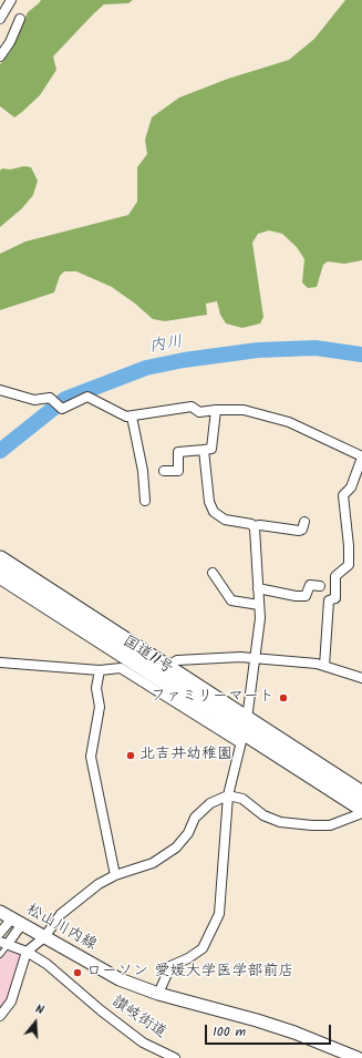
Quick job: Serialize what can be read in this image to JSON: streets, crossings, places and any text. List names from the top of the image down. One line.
{"streets":{"highway":["国道11号"],"main road":["松山川内線"],"street":["讃岐街道"]},"water":["内川"],"places":["ファミリーマート","北吉井幼稚園","ローソン 愛媛大学医学部前店"],"scale_bar":"100 m","north":"top"}
